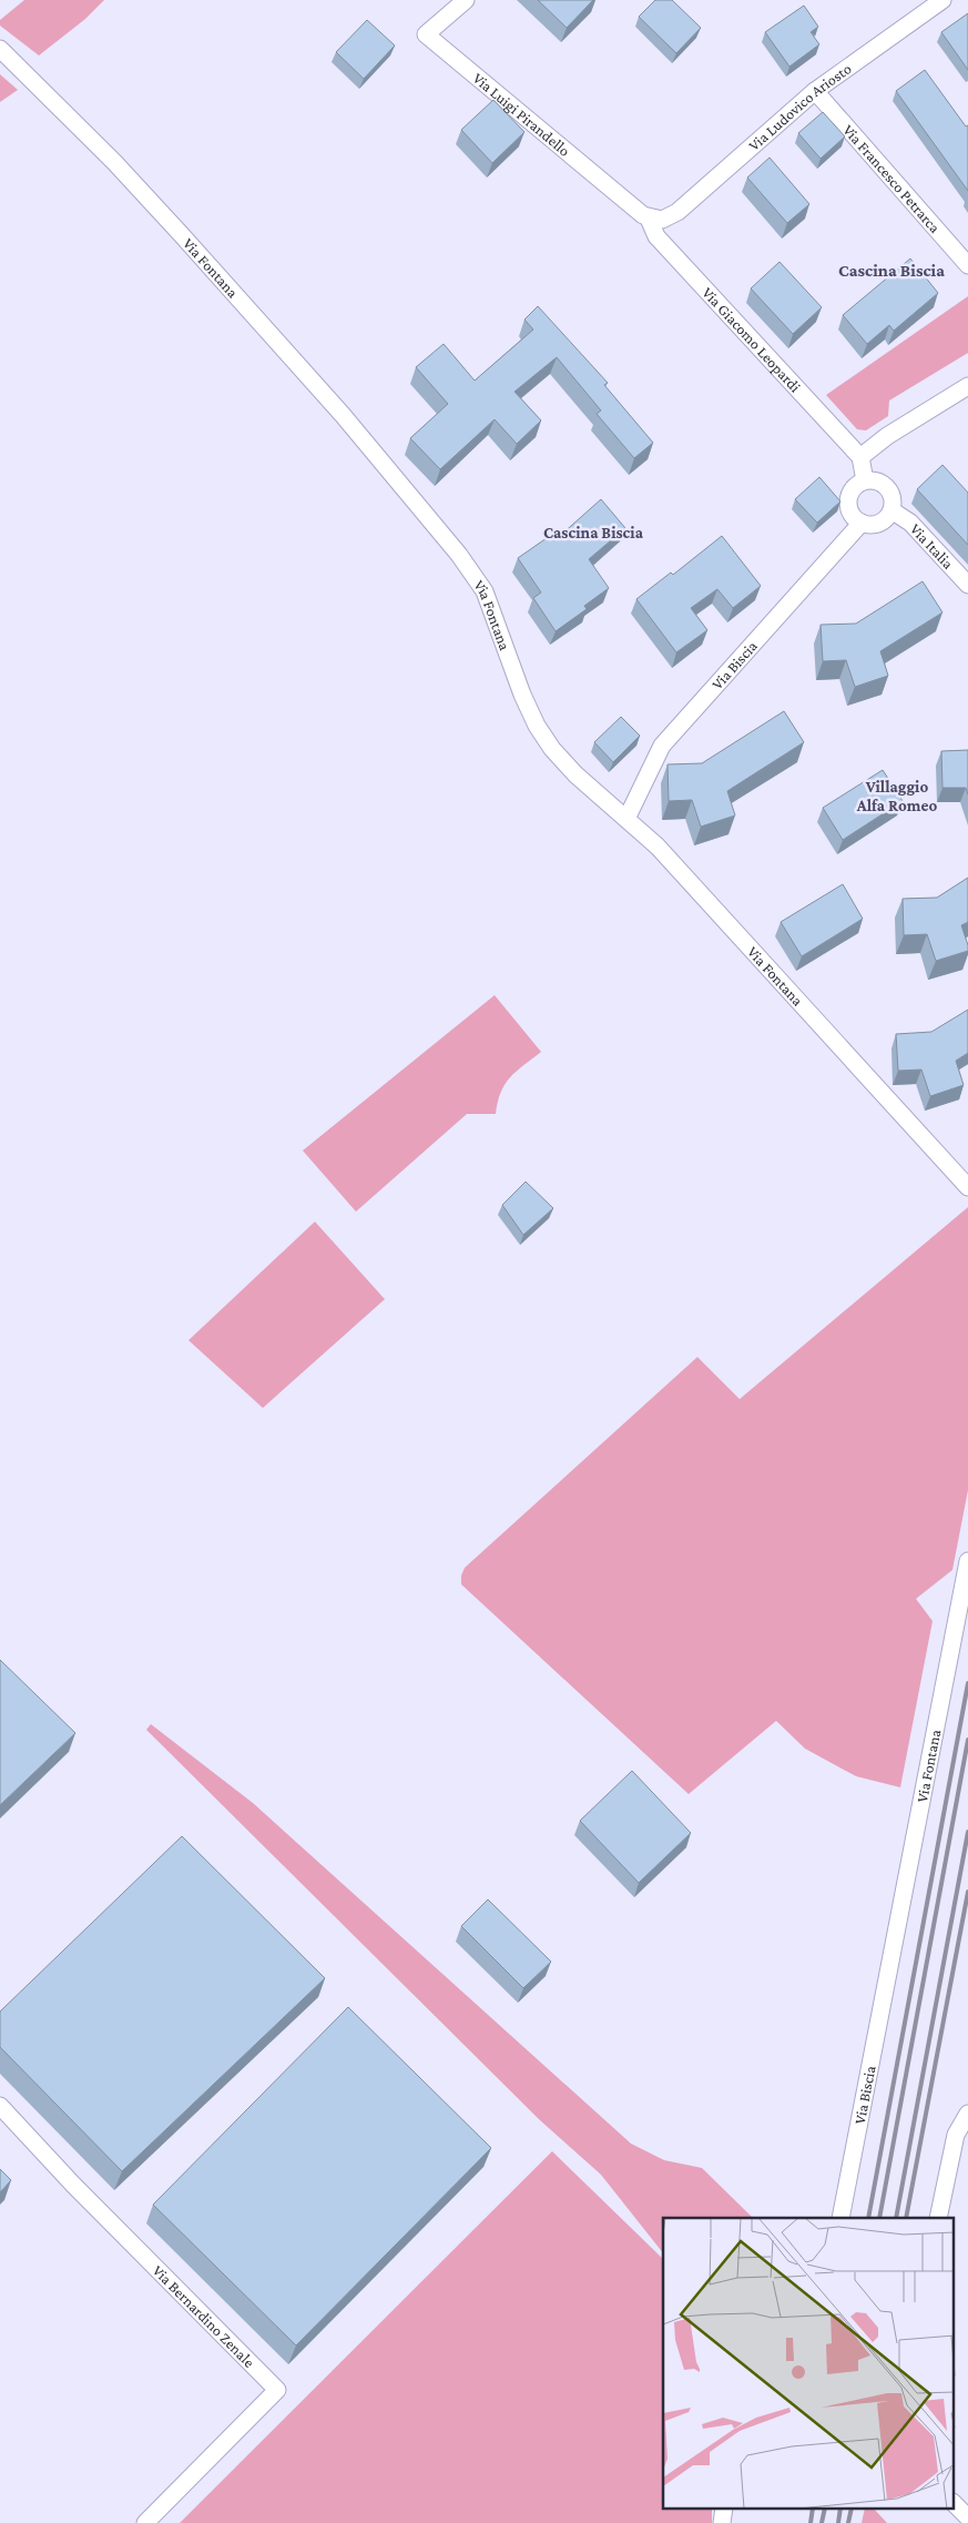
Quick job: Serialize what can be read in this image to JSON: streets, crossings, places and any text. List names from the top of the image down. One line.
{"streets":{"street":["Via Ludovico Ariosto","Via Luigi Pirandello","Via Francesco Petrarca","Via Fontana","Via Giacomo Leopardi","Via Italia","Via Biscia","Via Bernardino Zenale"]},"crossings":[["Via Ludovico Ariosto","Via Luigi Pirandello"],["Via Ludovico Ariosto","Via Francesco Petrarca"],["Via Ludovico Ariosto","Via Giacomo Leopardi"],["Via Luigi Pirandello","Via Giacomo Leopardi"],["Via Fontana","Via Biscia"],["Via Italia","Via Biscia"]],"districts":["Cascina Biscia","Cascina Biscia","Villaggio Alfa Romeo"]}
